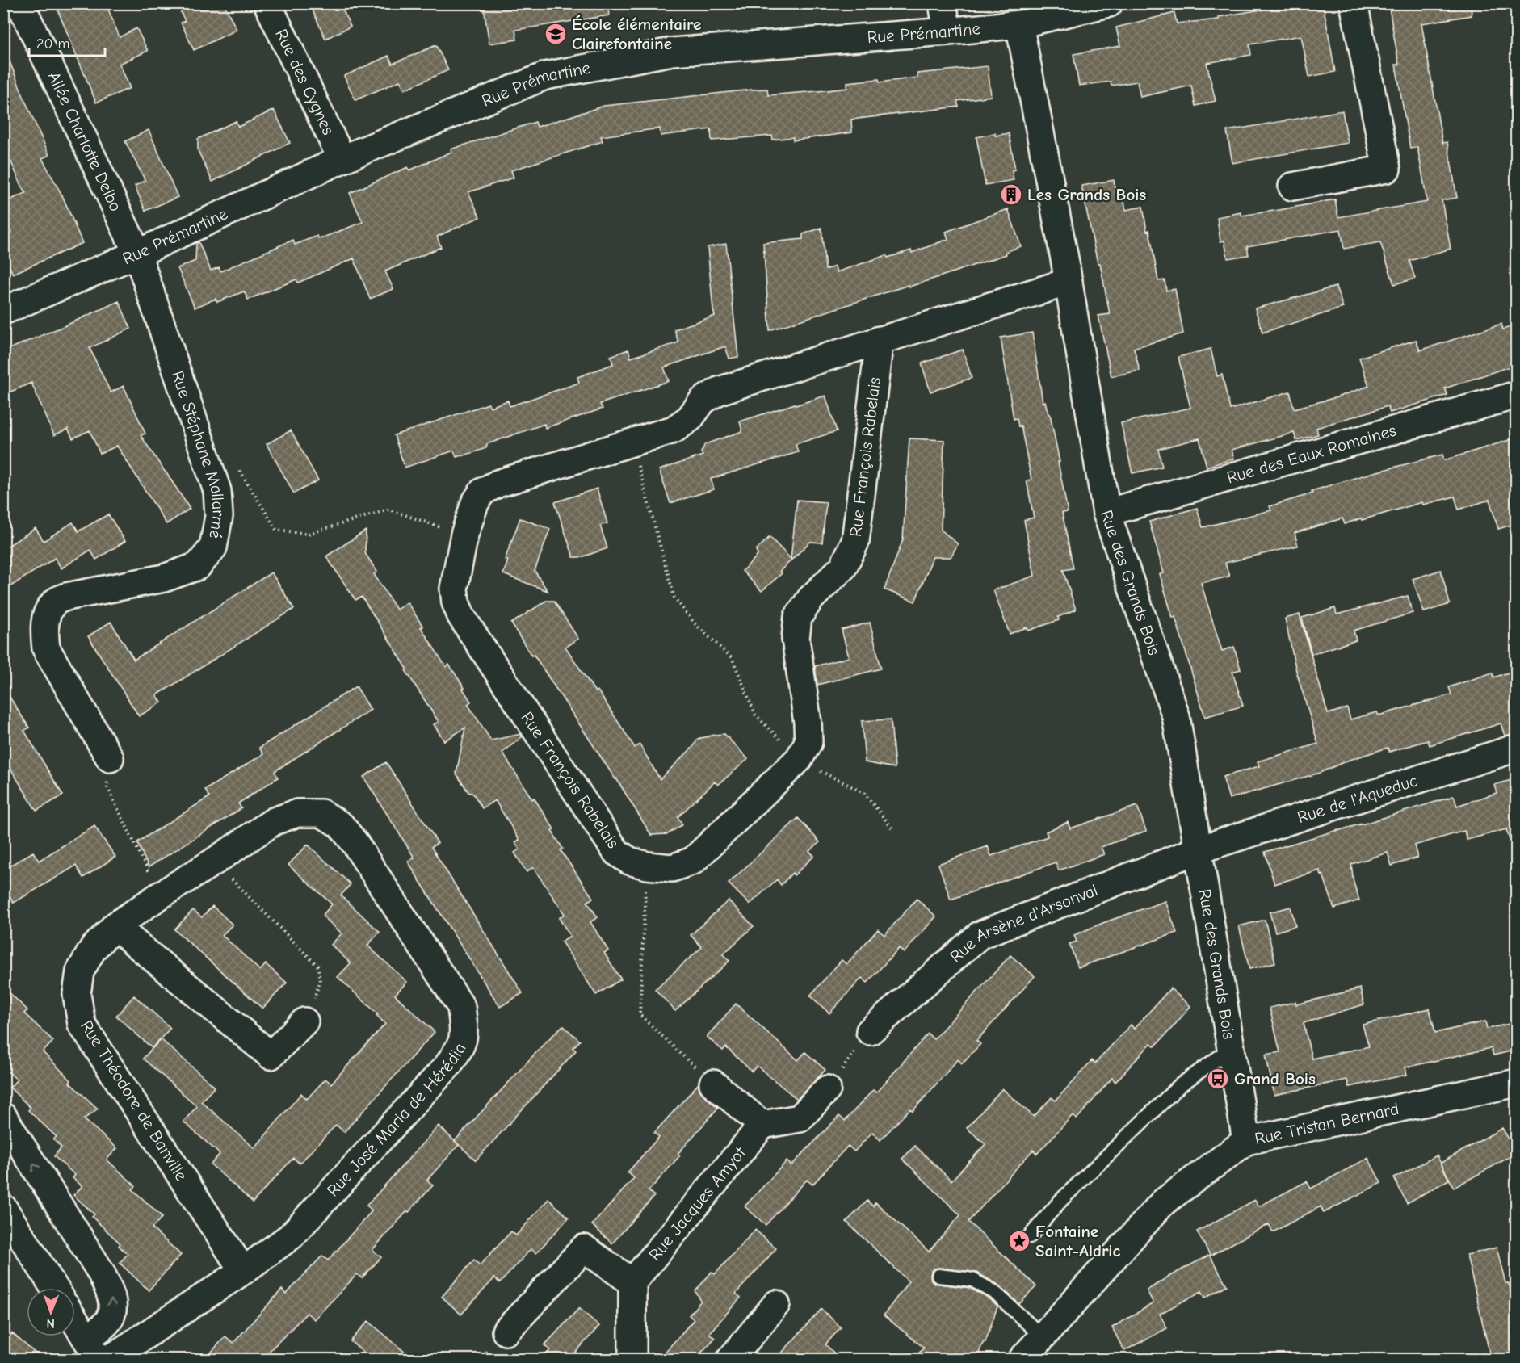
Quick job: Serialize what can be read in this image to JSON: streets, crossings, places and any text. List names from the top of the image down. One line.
{"streets":{"street":["Rue Prémartine","Rue des Cygnes","Allée Charlotte Delbo","Rue des Eaux Romaines","Rue Stéphane Mallarmé","Rue François Rabelais","Rue des Grands Bois","Rue de l'Aqueduc","Rue Arsène d'Arsonval","Rue Théodore de Banville","Rue José Maria de Hérédia","Rue Tristan Bernard","Rue Jacques Amyot"]},"crossings":[["Rue Prémartine","Rue des Cygnes"],["Rue Prémartine","Allée Charlotte Delbo"],["Rue Prémartine","Rue Stéphane Mallarmé"],["Rue Prémartine","Rue des Grands Bois"],["Allée Charlotte Delbo","Rue Stéphane Mallarmé"],["Rue des Eaux Romaines","Rue des Grands Bois"],["Rue François Rabelais","Rue des Grands Bois"],["Rue des Grands Bois","Rue de l'Aqueduc"],["Rue des Grands Bois","Rue Arsène d'Arsonval"],["Rue des Grands Bois","Rue Tristan Bernard"],["Rue de l'Aqueduc","Rue Arsène d'Arsonval"],["Rue Théodore de Banville","Rue José Maria de Hérédia"]],"places":{"school or university":["École élémentaire Clairefontaine"],"building":["Les Grands Bois"],"bus stop":["Grand Bois"],"place":["Fontaine Saint-Aldric"]},"scale_bar":"20 m","north":"bottom"}
